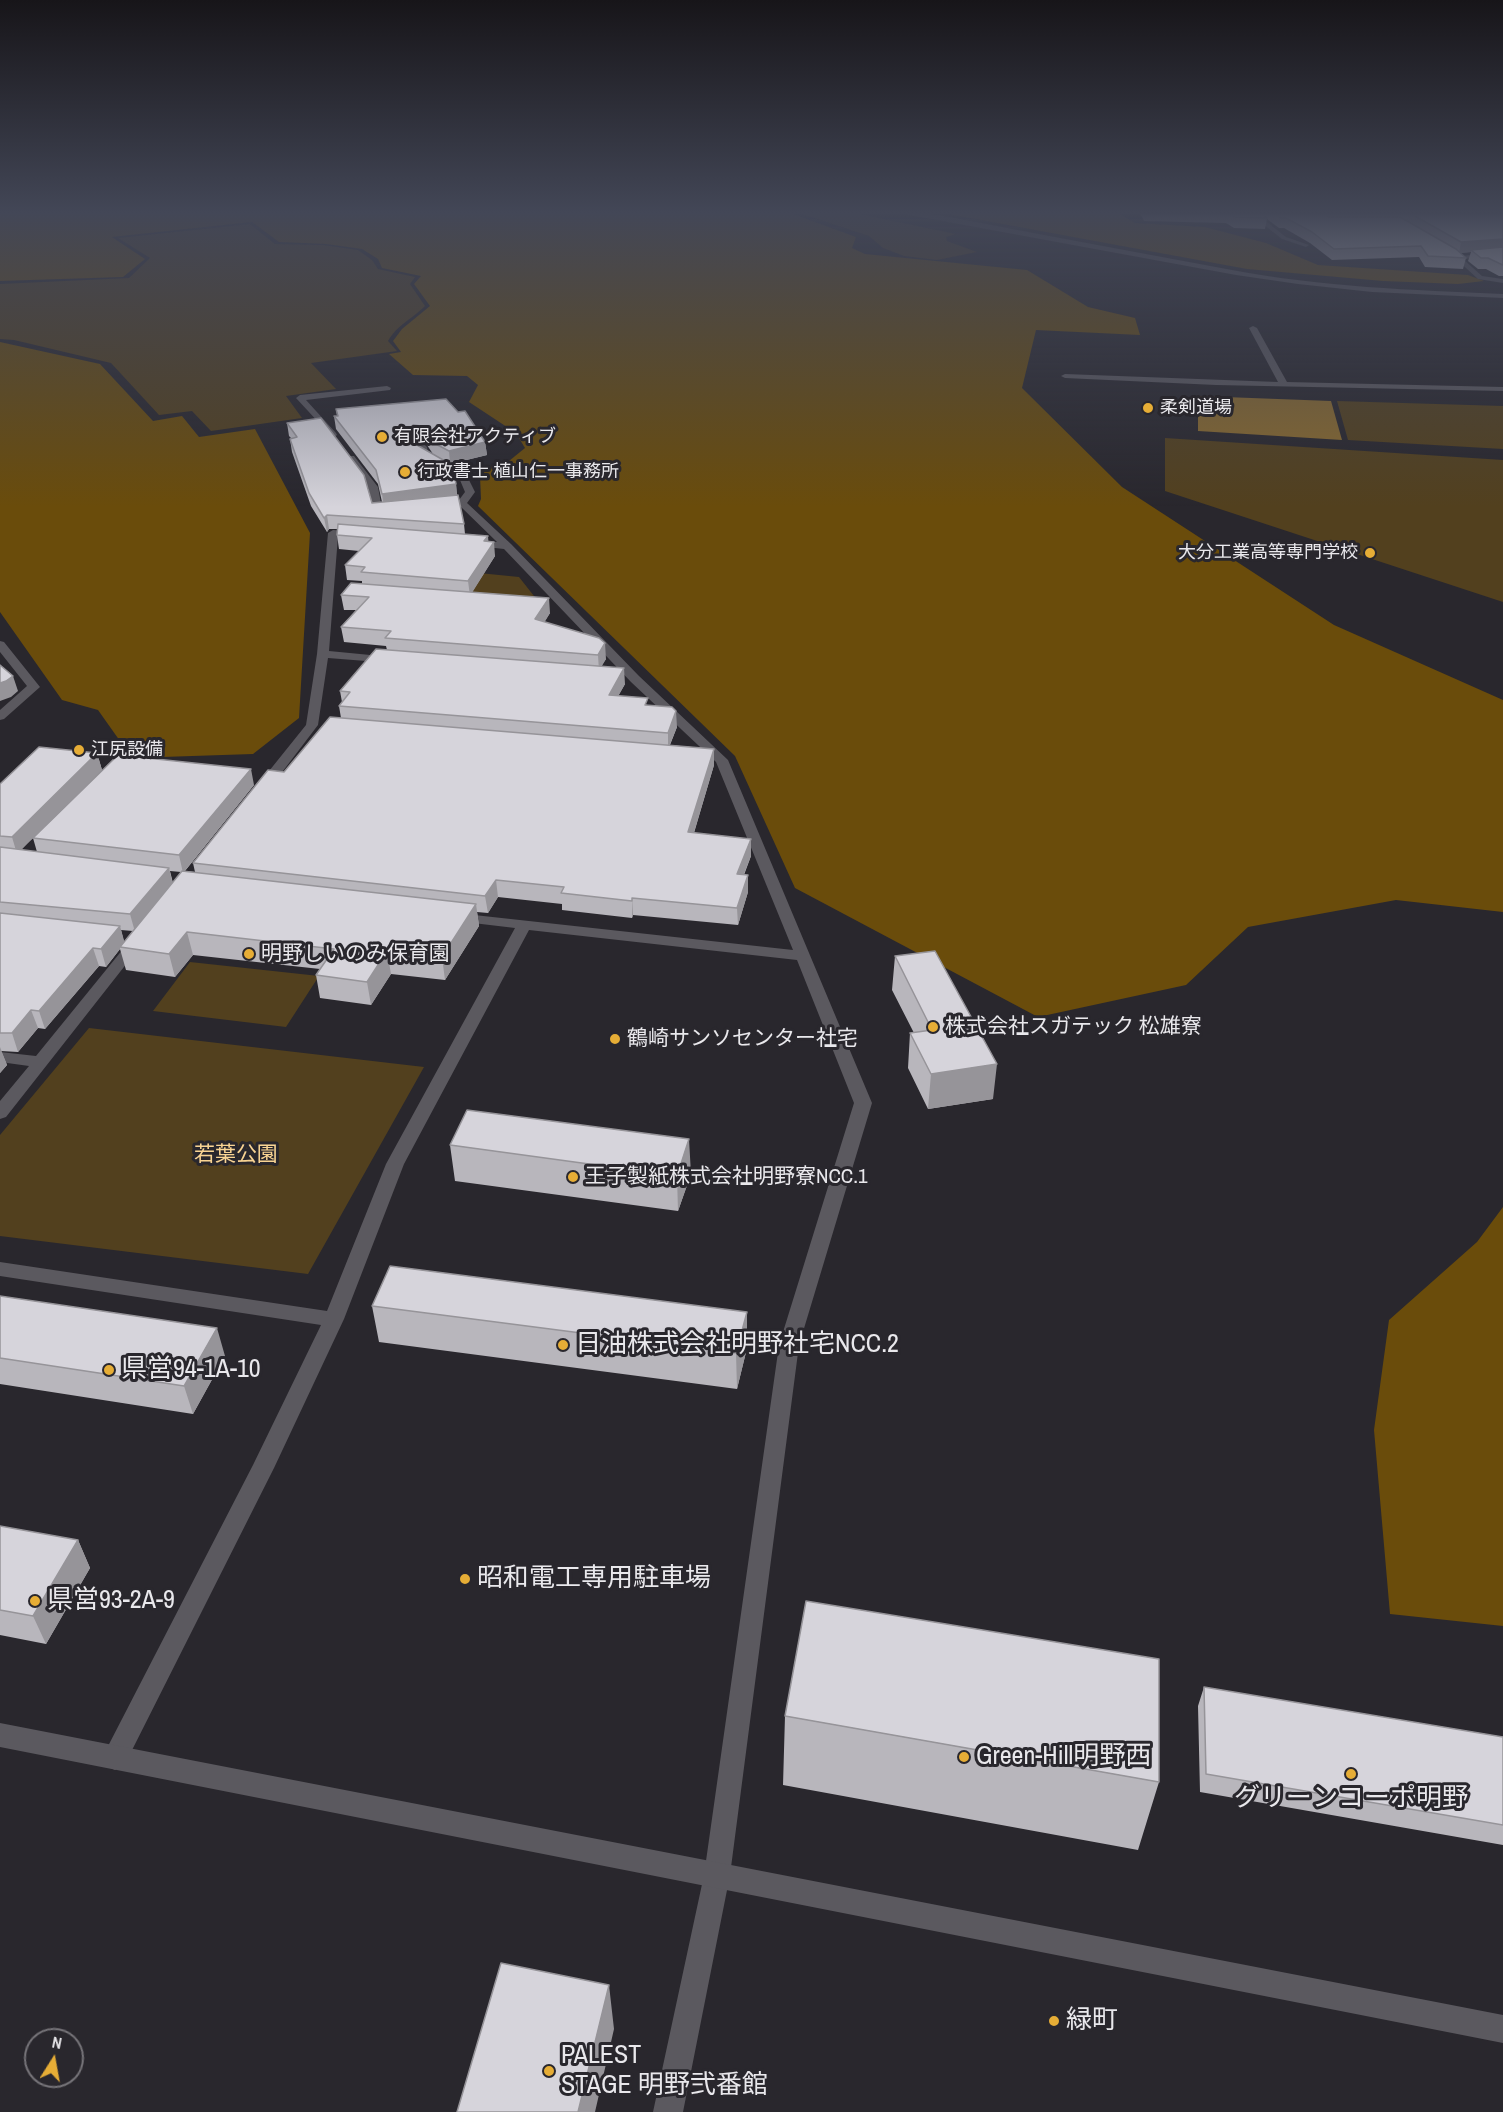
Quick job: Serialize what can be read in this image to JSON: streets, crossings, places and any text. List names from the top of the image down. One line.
{"parks":["若葉公園"],"places":["柔剣道場","有限会社アクティブ","行政書士 植山仁一事務所","大分工業高等専門学校","江尻設備","明野しいのみ保育園","株式会社スガテック 松雄寮","鶴崎サンソセンター社宅","王子製紙株式会社明野寮NCC.1","日油株式会社明野社宅NCC.2","県営94-1A-10","昭和電工専用駐車場","県営93-2A-9","Green-Hill明野西","グリーンコーポ明野","緑町","PALEST STAGE 明野弐番館"],"north":"top"}
